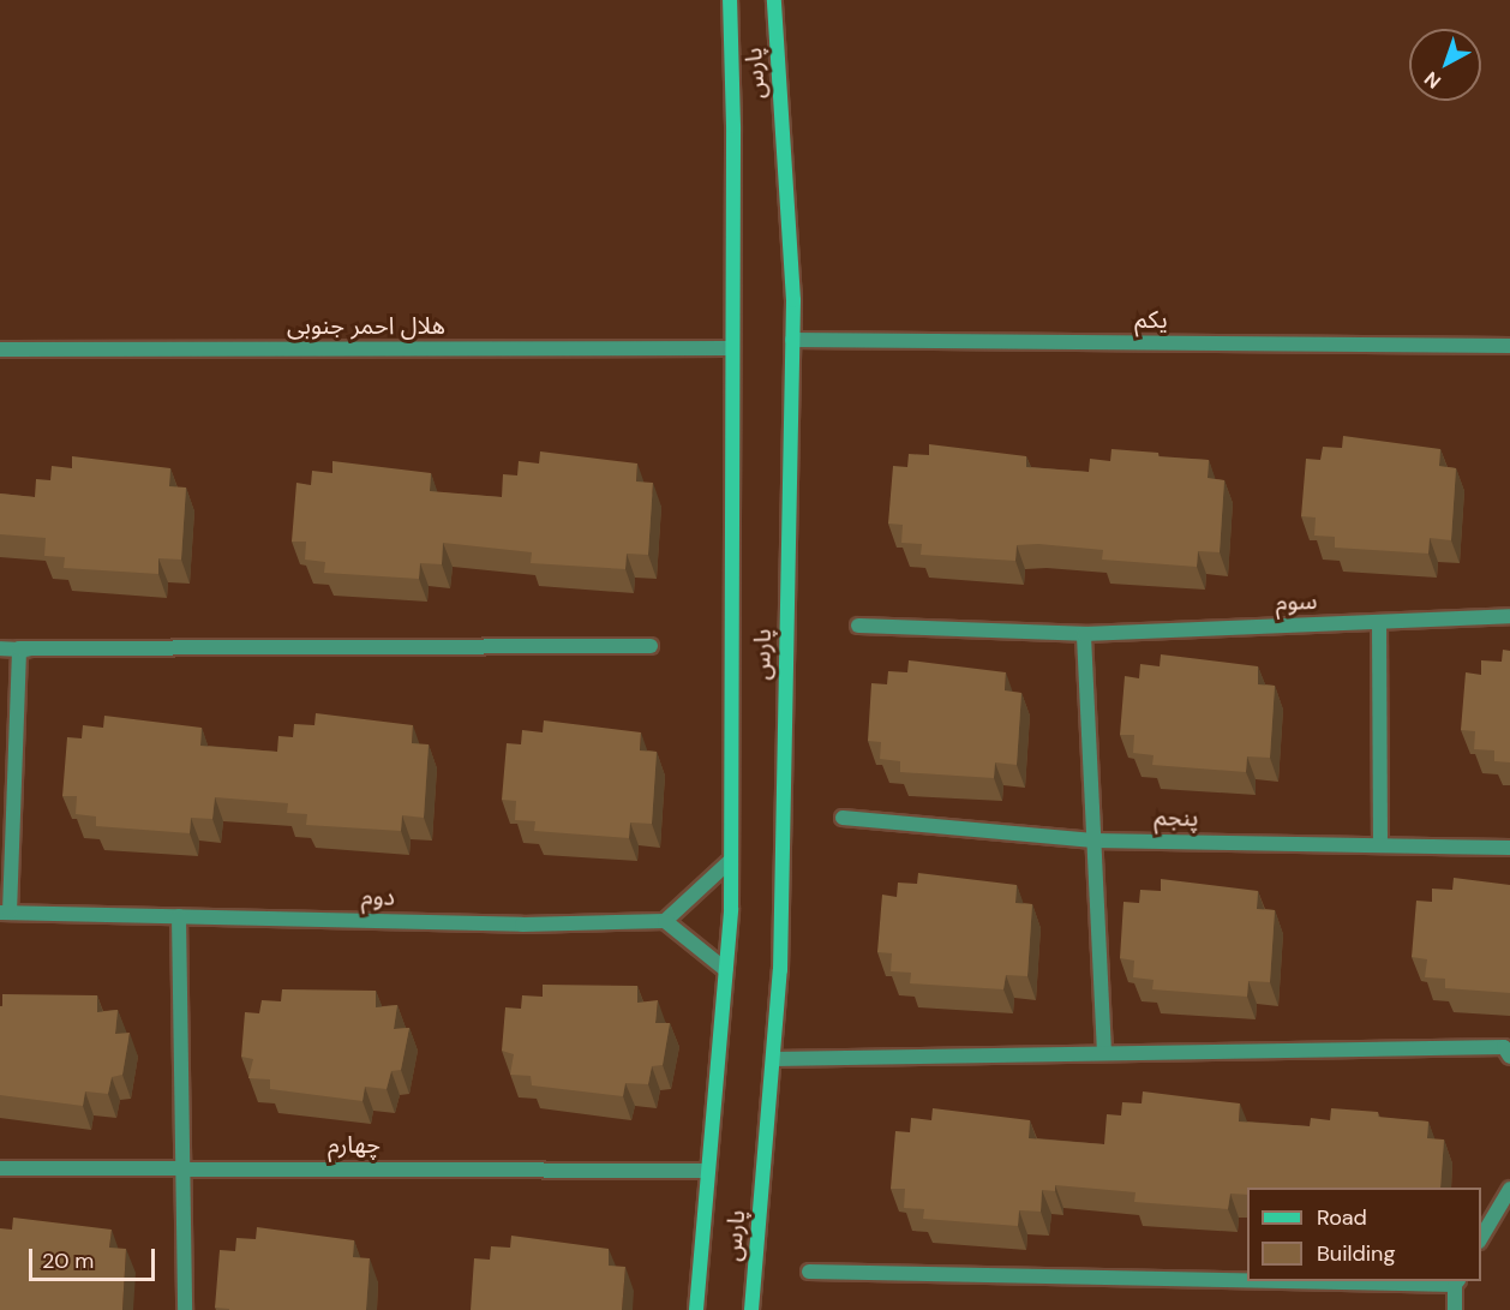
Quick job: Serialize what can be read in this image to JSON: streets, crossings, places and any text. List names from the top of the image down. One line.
{"streets":{"street":["پارس","یکم","هلال احمر جنوبی","سوم","پنجم","دوم","چهارم"]},"crossings":[["پارس","یکم"],["پارس","هلال احمر جنوبی"],["پارس","چهارم"]],"legend":["Road","Building"],"scale_bar":"20 m","north":"bottom left"}
